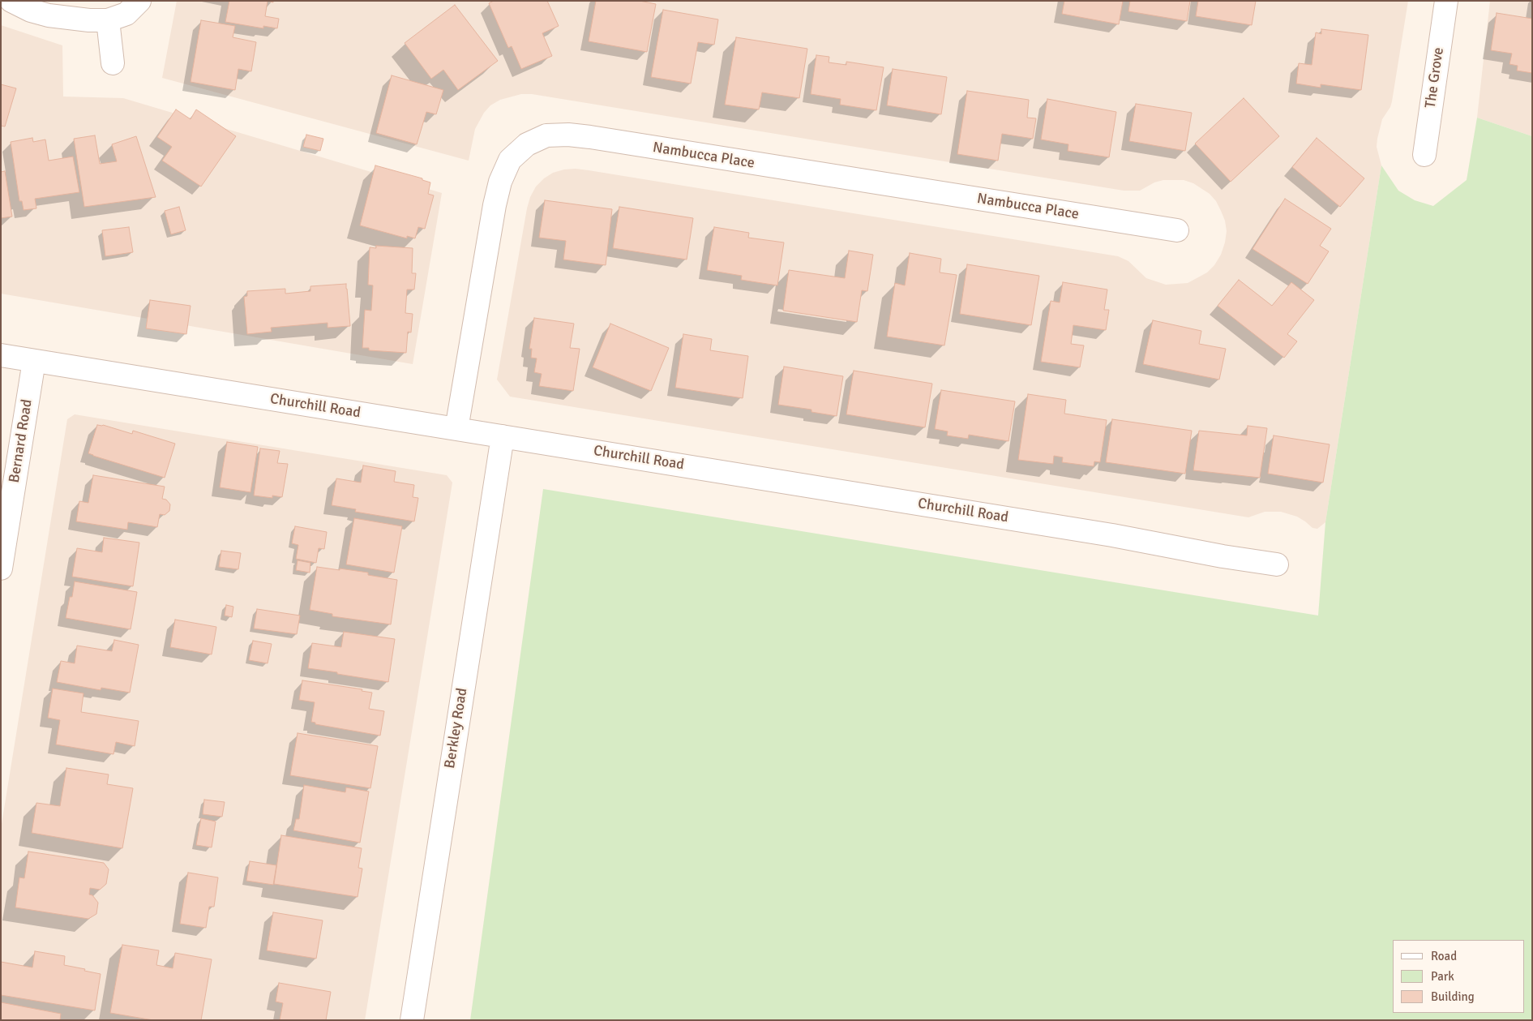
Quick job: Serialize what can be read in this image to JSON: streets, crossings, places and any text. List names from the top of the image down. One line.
{"streets":{"street":["The Grove","Nambucca Place","Churchill Road","Bernard Road","Berkley Road"]},"crossings":[["Nambucca Place","Churchill Road"],["Churchill Road","Bernard Road"],["Churchill Road","Berkley Road"]],"legend":["Road","Park","Building"]}
